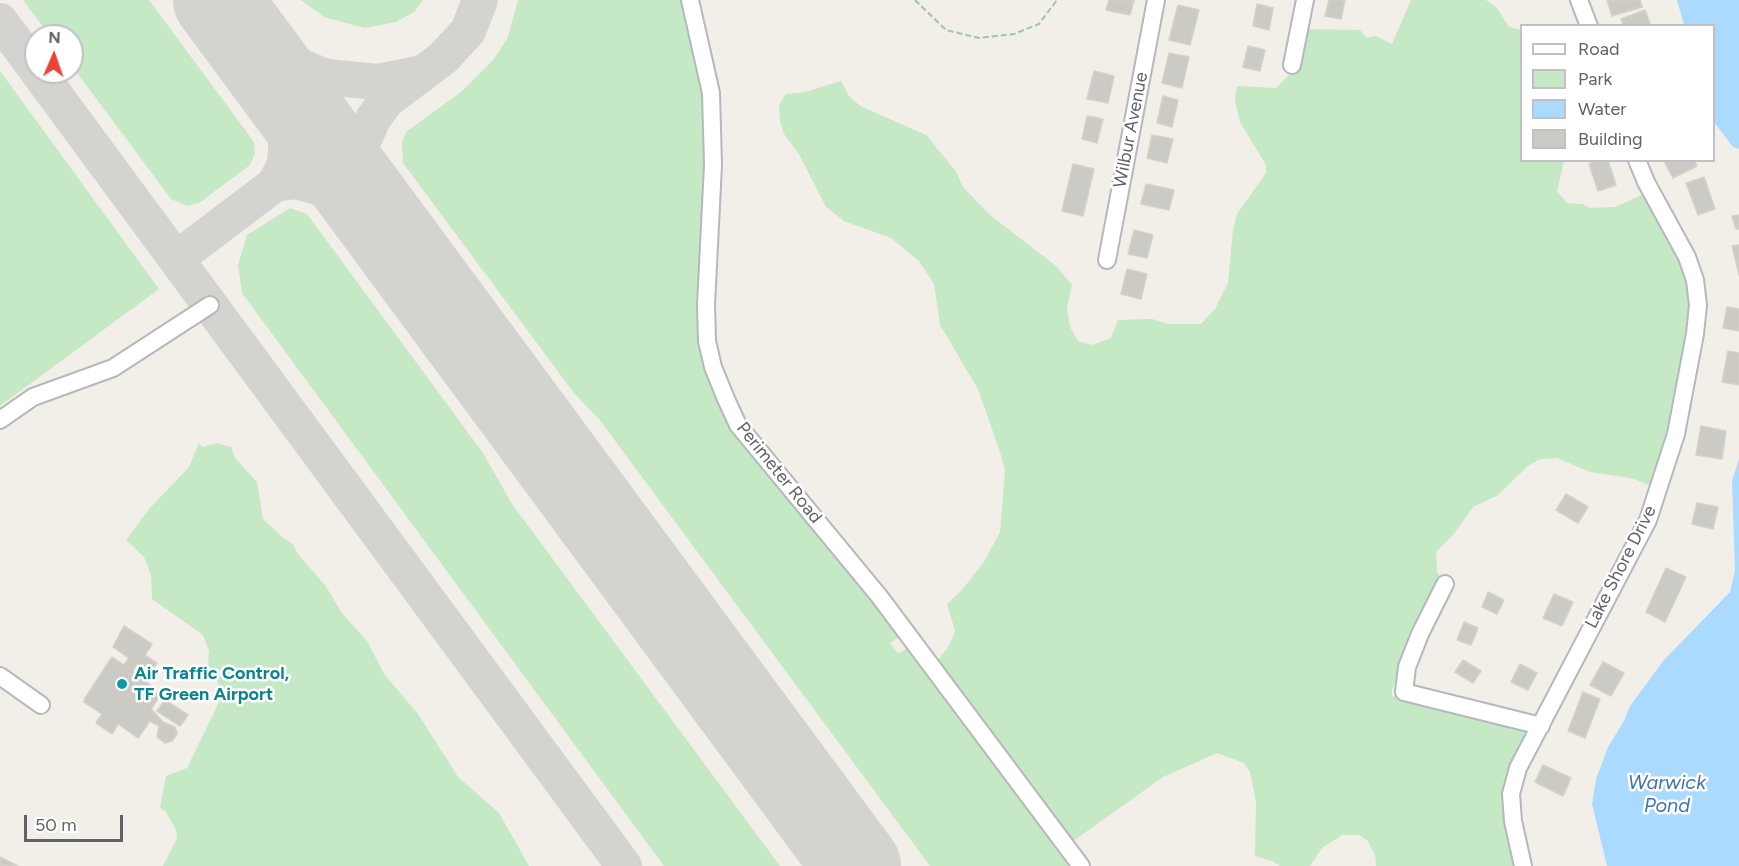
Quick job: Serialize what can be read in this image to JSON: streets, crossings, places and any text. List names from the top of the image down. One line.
{"streets":{"street":["Wilbur Avenue","Perimeter Road","Lake Shore Drive"]},"water":["Warwick Pond"],"places":["Air Traffic Control, TF Green Airport"],"legend":["Road","Park","Water","Building"],"scale_bar":"50 m","north":"top"}
